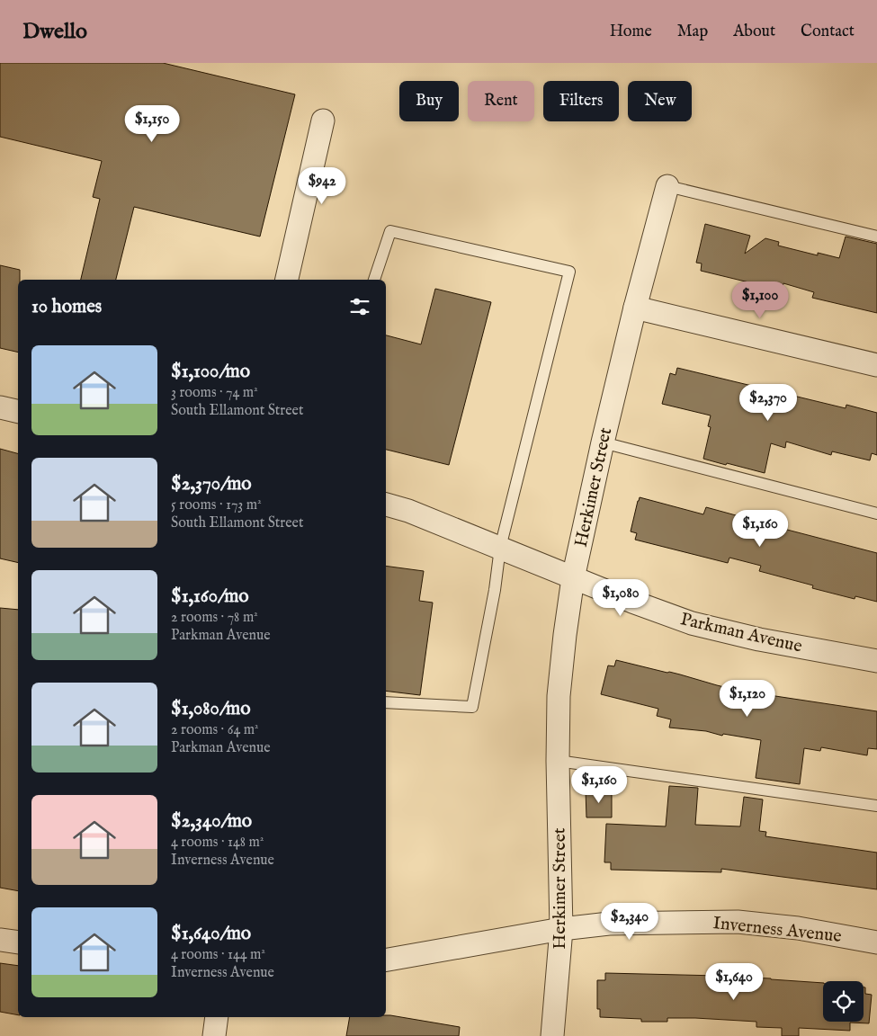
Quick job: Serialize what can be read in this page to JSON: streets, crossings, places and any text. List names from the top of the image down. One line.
{"streets":{"street":["Herkimer Street","Parkman Avenue","Inverness Avenue"]},"crossings":[["Herkimer Street","Parkman Avenue"],["Herkimer Street","Inverness Avenue"]],"page":{"header":"Dwello","nav":["Home","Map","About","Contact"],"chip":["Buy","Rent","Filters","New"],"price":["$1,150","$942","$1,100","$2,370","$1,160","$1,080","$1,120","$1,160","$2,340","$1,640"],"heading":"10 homes","list":[{"name":"$1,100/mo","note":"3 rooms · 74 m² · South Ellamont Street"},{"name":"$2,370/mo","note":"5 rooms · 173 m² · South Ellamont Street"},{"name":"$1,160/mo","note":"2 rooms · 78 m² · Parkman Avenue"},{"name":"$1,080/mo","note":"2 rooms · 64 m² · Parkman Avenue"},{"name":"$2,340/mo","note":"4 rooms · 148 m² · Inverness Avenue"},{"name":"$1,640/mo","note":"4 rooms · 144 m² · Inverness Avenue"}]}}
